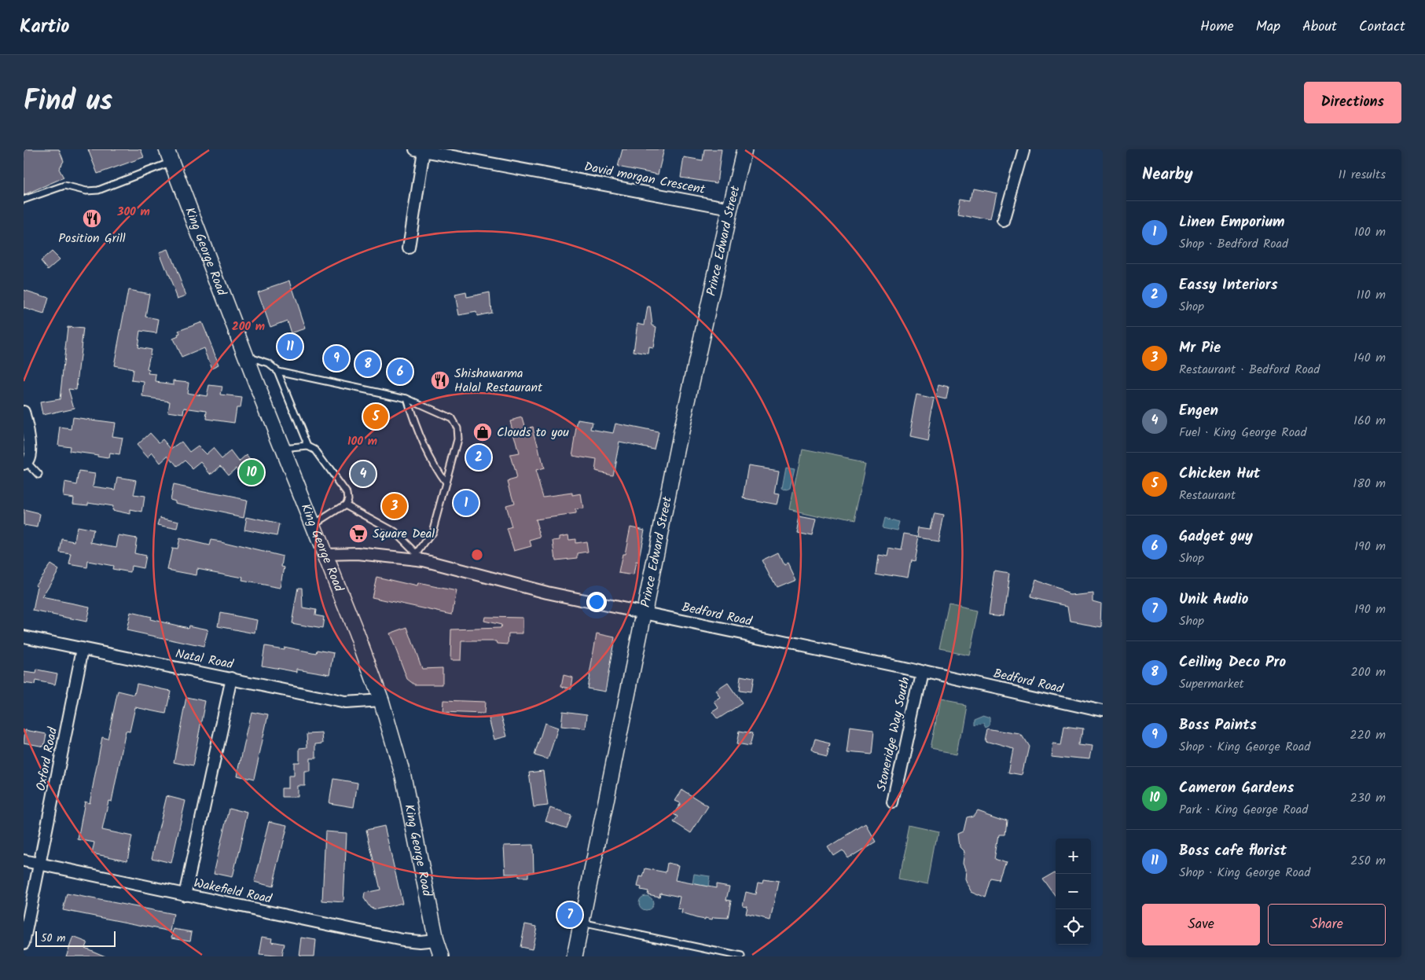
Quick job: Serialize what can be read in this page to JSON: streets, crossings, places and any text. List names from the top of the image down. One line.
{"streets":{"main road":["Prince Edward Street","King George Road"],"street":["David morgan Crescent","Bedford Road","Natal Road","Stoneridge Way South","Oxford Road","Wakefield Road"]},"crossings":[["David morgan Crescent","Prince Edward Street"],["Prince Edward Street","Bedford Road"],["King George Road","Bedford Road"],["King George Road","Natal Road"],["King George Road","Wakefield Road"],["Bedford Road","Stoneridge Way South"],["Natal Road","Oxford Road"],["Oxford Road","Wakefield Road"]],"places":{"restaurant":["Position Grill","Shishawarma Halal Restaurant"],"shop":["Clouds to you"],"supermarket":["Square Deal"]},"scale_bar":"50 m","page":{"header":"Kartio","nav":["Home","Map","About","Contact"],"title":"Find us","buttons":["Directions",["Save","Share"]],"heading":["Nearby","11 results"],"list":[{"mark":"1","name":"Linen Emporium","note":"Shop · Bedford Road","value":"100 m"},{"mark":"2","name":"Eassy Interiors","note":"Shop","value":"110 m"},{"mark":"3","name":"Mr Pie","note":"Restaurant · Bedford Road","value":"140 m"},{"mark":"4","name":"Engen","note":"Fuel · King George Road","value":"160 m"},{"mark":"5","name":"Chicken Hut","note":"Restaurant","value":"180 m"},{"mark":"6","name":"Gadget guy","note":"Shop","value":"190 m"},{"mark":"7","name":"Unik Audio","note":"Shop","value":"190 m"},{"mark":"8","name":"Ceiling Deco Pro","note":"Supermarket","value":"200 m"},{"mark":"9","name":"Boss Paints","note":"Shop · King George Road","value":"220 m"},{"mark":"10","name":"Cameron Gardens","note":"Park · King George Road","value":"230 m"},{"mark":"11","name":"Boss cafe florist","note":"Shop · King George Road","value":"250 m"}],"pins":["11","9","8","6","5","2","10","4","1","3","7"],"map_buttons":["+","−"],"scale":"50 m"},"rings":["300 m","200 m","100 m"]}
